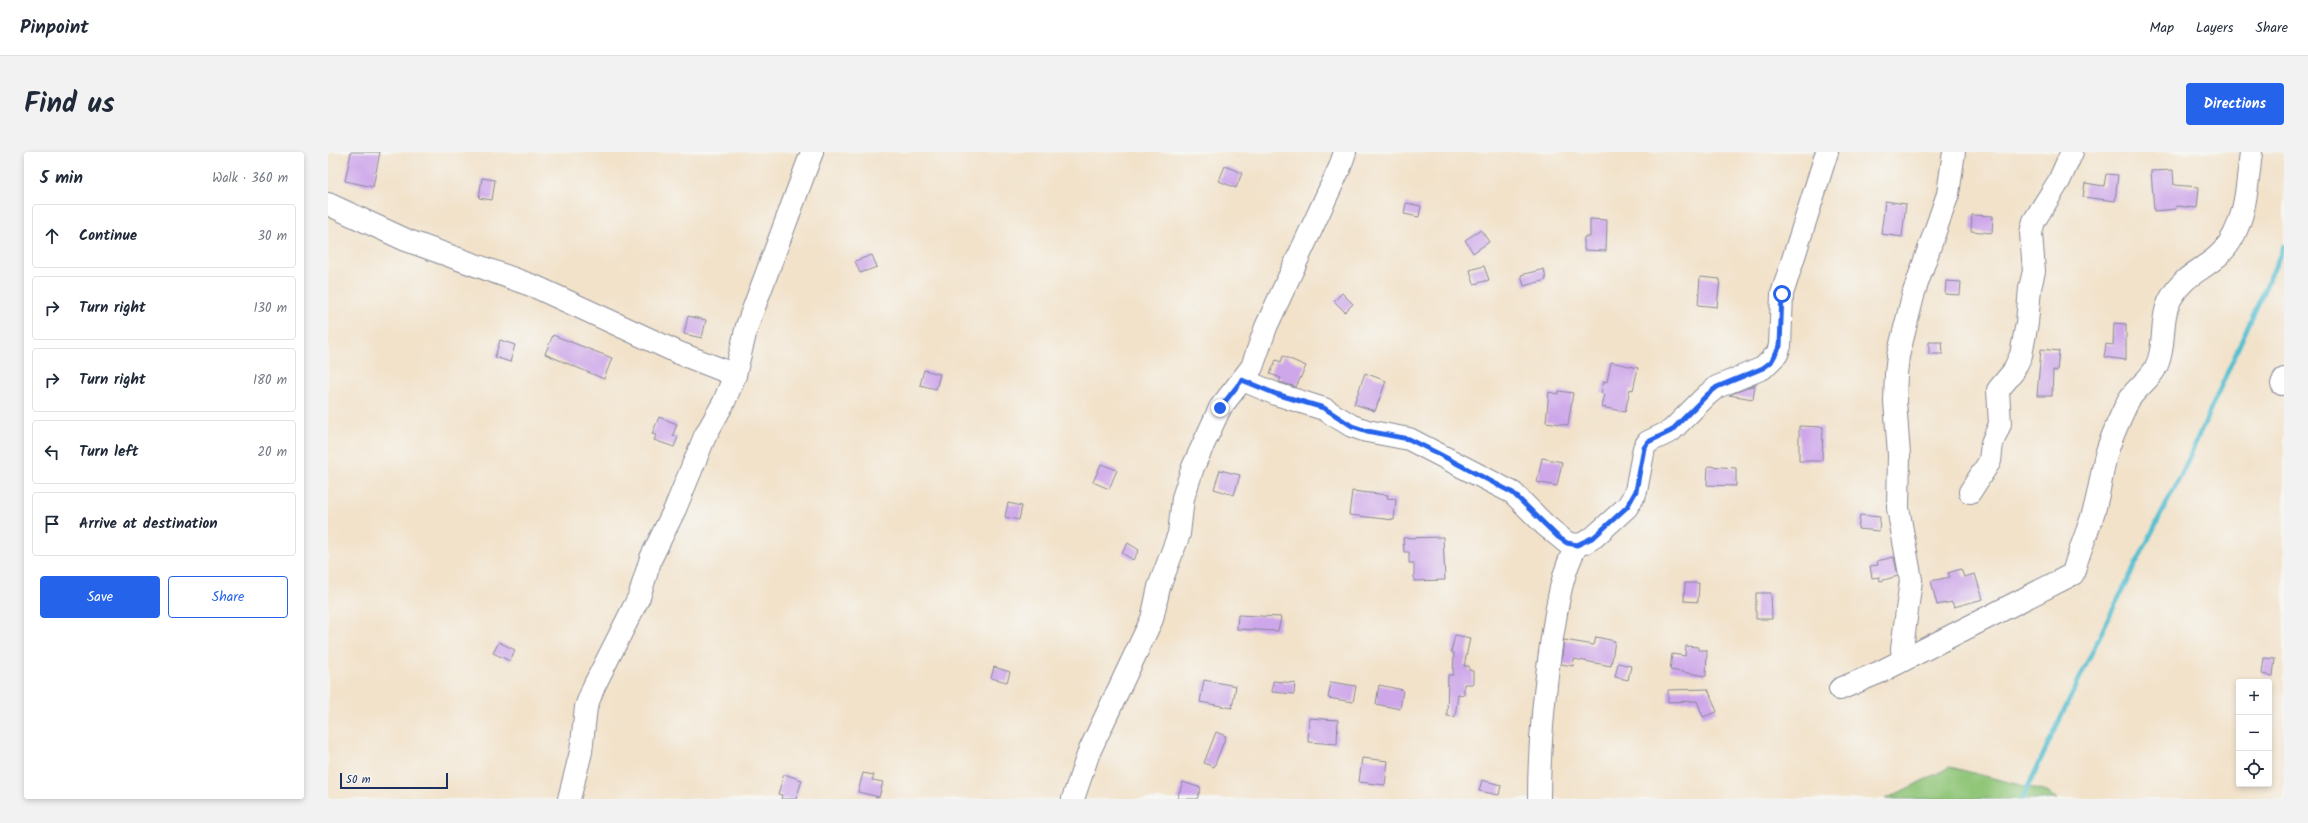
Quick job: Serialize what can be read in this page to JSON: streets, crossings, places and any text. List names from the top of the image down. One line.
{"scale_bar":"50 m","page":{"header":"Pinpoint","nav":["Map","Layers","Share"],"title":"Find us","buttons":["Directions",["Save","Share"]],"heading":["5 min","Walk · 360 m"],"list":[["Continue","30 m"],["Turn right","130 m"],["Turn right","180 m"],["Turn left","20 m"],"Arrive at destination"],"map_buttons":["+","−"],"scale":"50 m"}}
